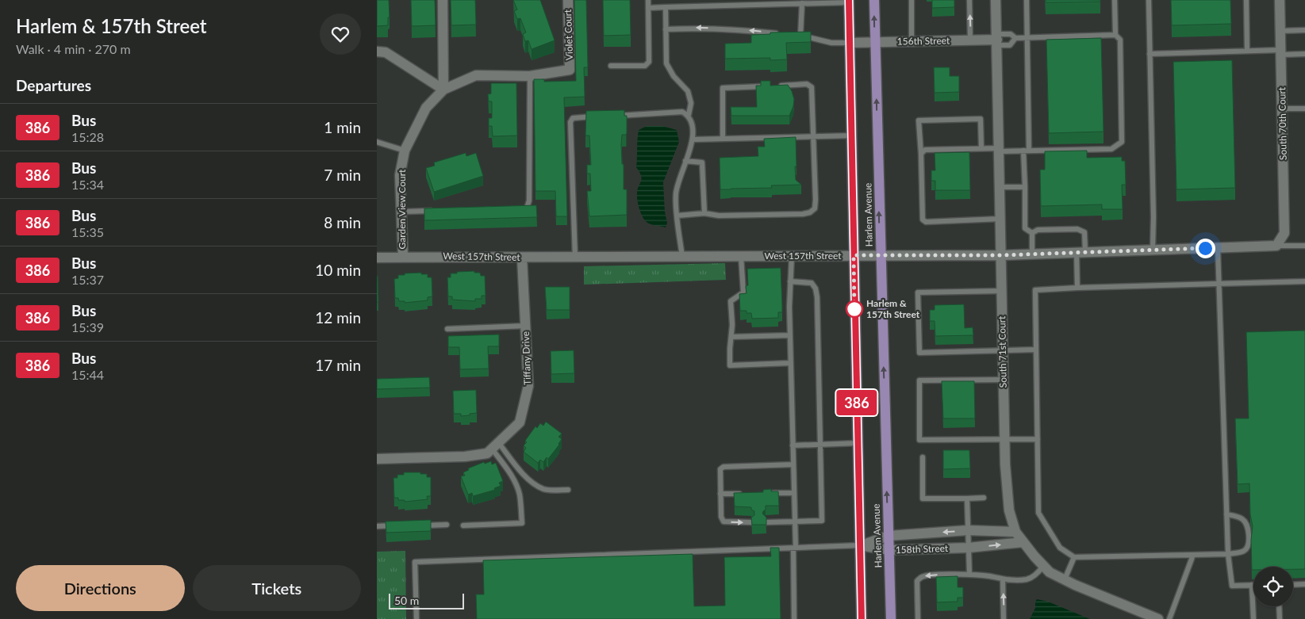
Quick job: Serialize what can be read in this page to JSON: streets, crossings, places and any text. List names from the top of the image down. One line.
{"streets":{"main road":["Harlem Avenue"],"street":["Violet Court","156th Street","South 70th Court","Garden View Court","West 157th Street","South 71st Court","Tiffany Drive","158th Street"]},"crossings":[["Violet Court","Garden View Court"],["156th Street","Harlem Avenue"],["156th Street","South 71st Court"],["South 70th Court","West 157th Street"],["Garden View Court","West 157th Street"],["Harlem Avenue","West 157th Street"],["Harlem Avenue","158th Street"],["West 157th Street","South 71st Court"],["West 157th Street","Tiffany Drive"],["South 71st Court","158th Street"]],"places":["Harlem & 157th Street"],"lines":["bus line 386"],"scale_bar":"50 m","page":{"heading":[["Harlem & 157th Street","Walk · 4 min · 270 m"],"Departures"],"on_map":"386","list":[{"mark":"386","name":"Bus","note":"15:28","value":"1 min"},{"mark":"386","name":"Bus","note":"15:34","value":"7 min"},{"mark":"386","name":"Bus","note":"15:35","value":"8 min"},{"mark":"386","name":"Bus","note":"15:37","value":"10 min"},{"mark":"386","name":"Bus","note":"15:39","value":"12 min"},{"mark":"386","name":"Bus","note":"15:44","value":"17 min"}],"buttons":["Directions","Tickets"],"scale":"50 m"}}
